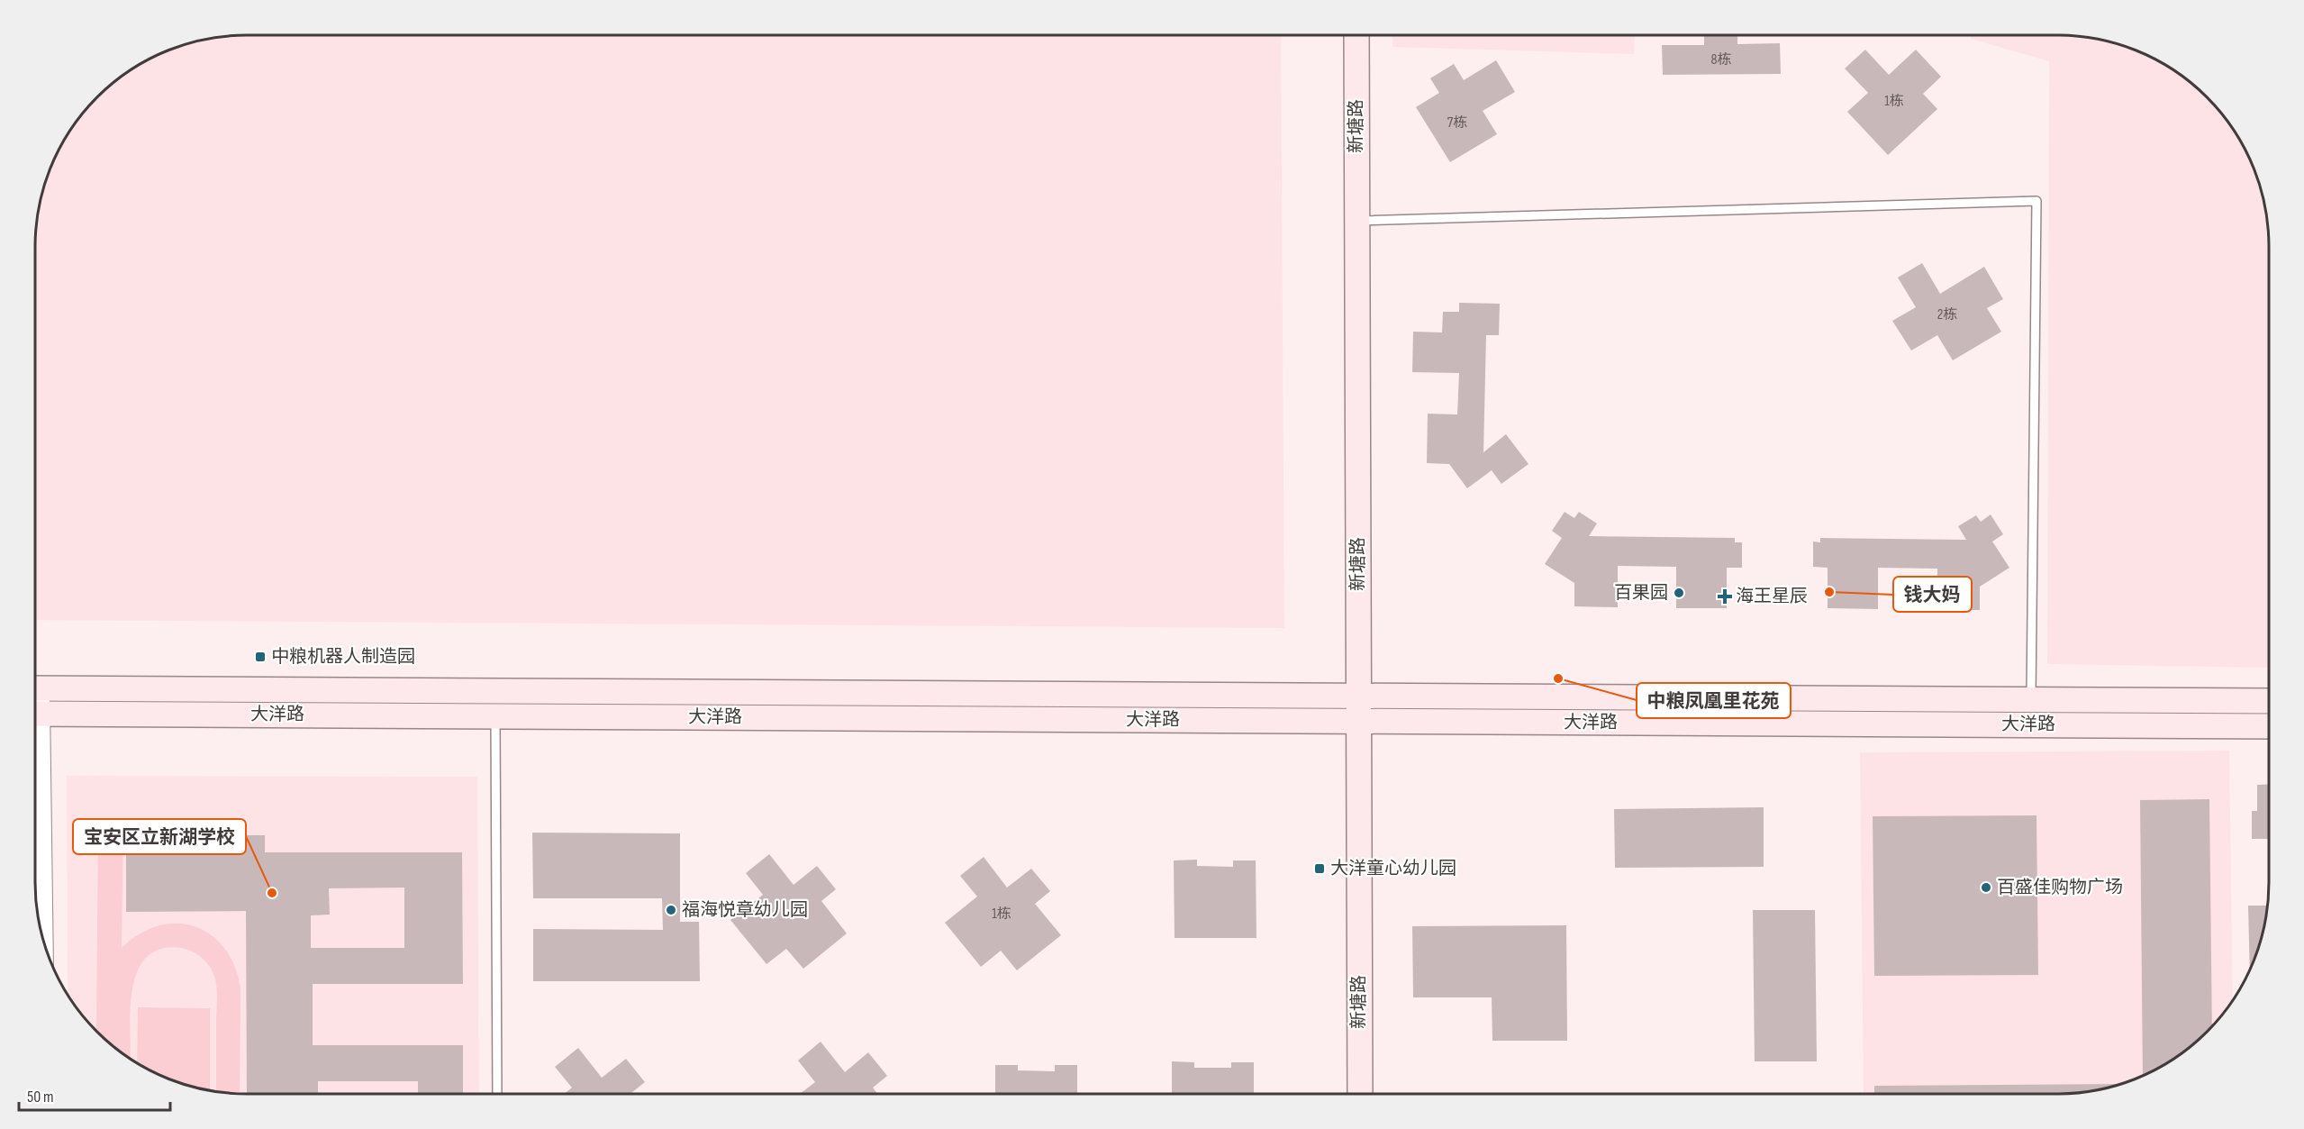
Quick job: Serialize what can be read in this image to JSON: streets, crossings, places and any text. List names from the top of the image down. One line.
{"streets":{"street":["新塘路","大洋路"]},"crossings":[["新塘路","大洋路"]],"places":{"other":["钱大妈","百果园","中粮凤凰里花苑","百盛佳购物广场","宝安区立新湖学校","福海悦章幼儿园"],"health":["海王星辰"],"transit":["中粮机器人制造园","大洋童心幼儿园"]},"house_numbers":["8栋","1栋","7栋","2栋","1栋"],"scale_bar":"50 m"}
